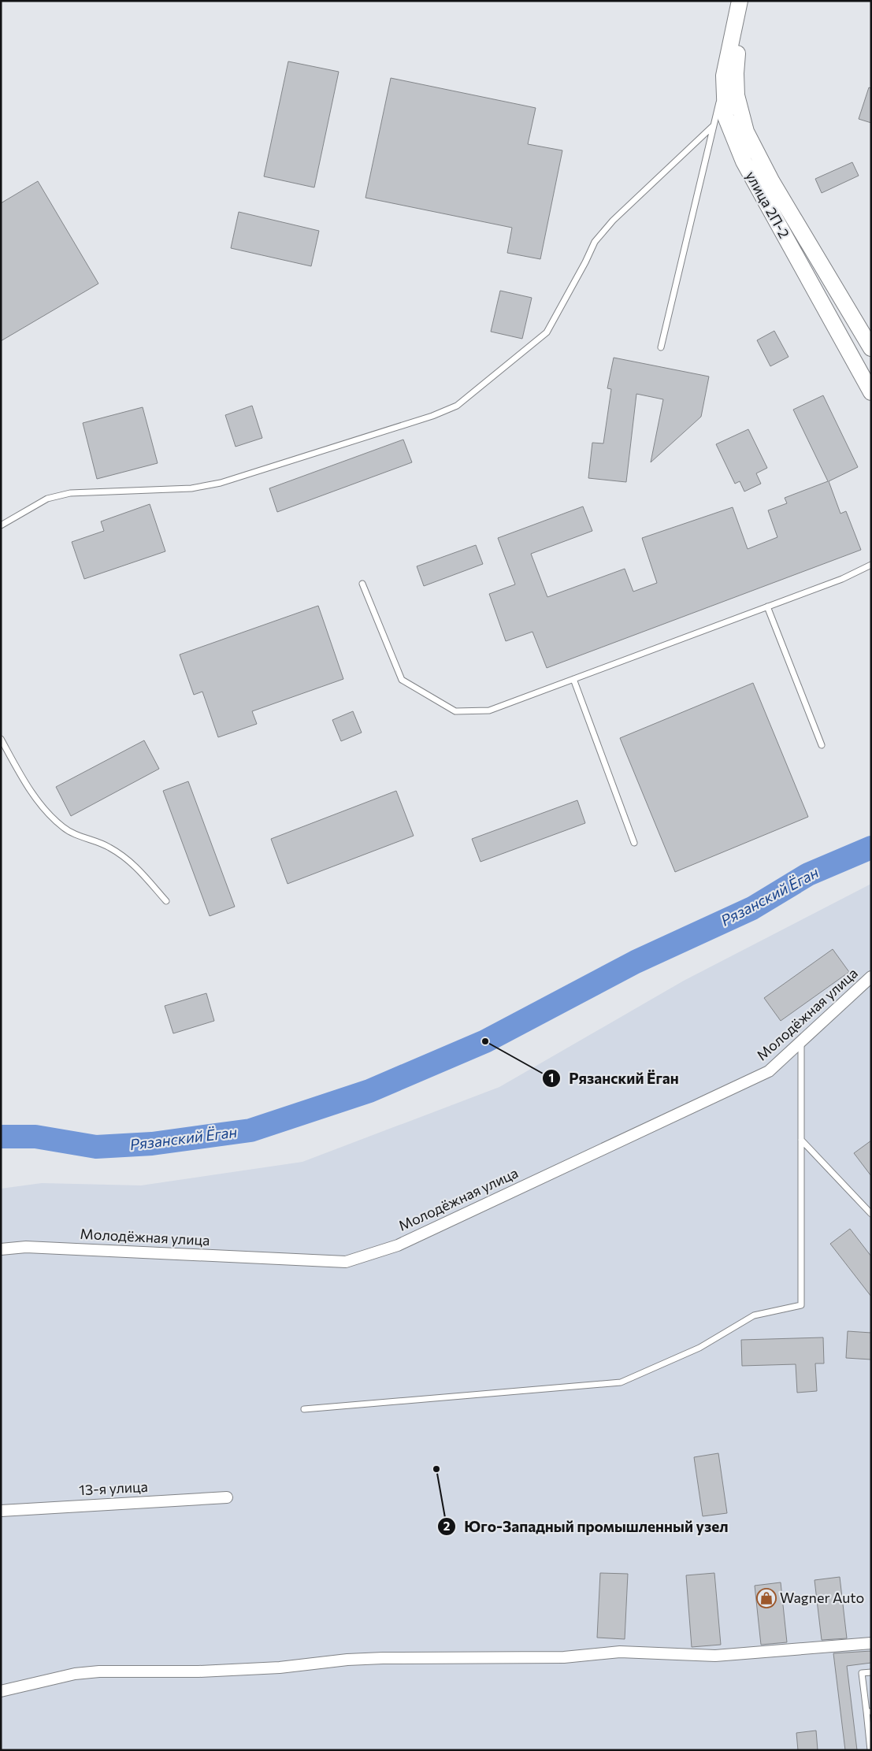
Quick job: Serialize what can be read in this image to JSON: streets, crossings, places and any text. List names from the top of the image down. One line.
{"streets":{"main road":["улица 2П-2"],"street":["Молодёжная улица","13-я улица"]},"water":["Рязанский Ёган"],"places":{"other":["Рязанский Ёган","Юго-Западный промышленный узел"],"shop":["Wagner Auto"]}}
